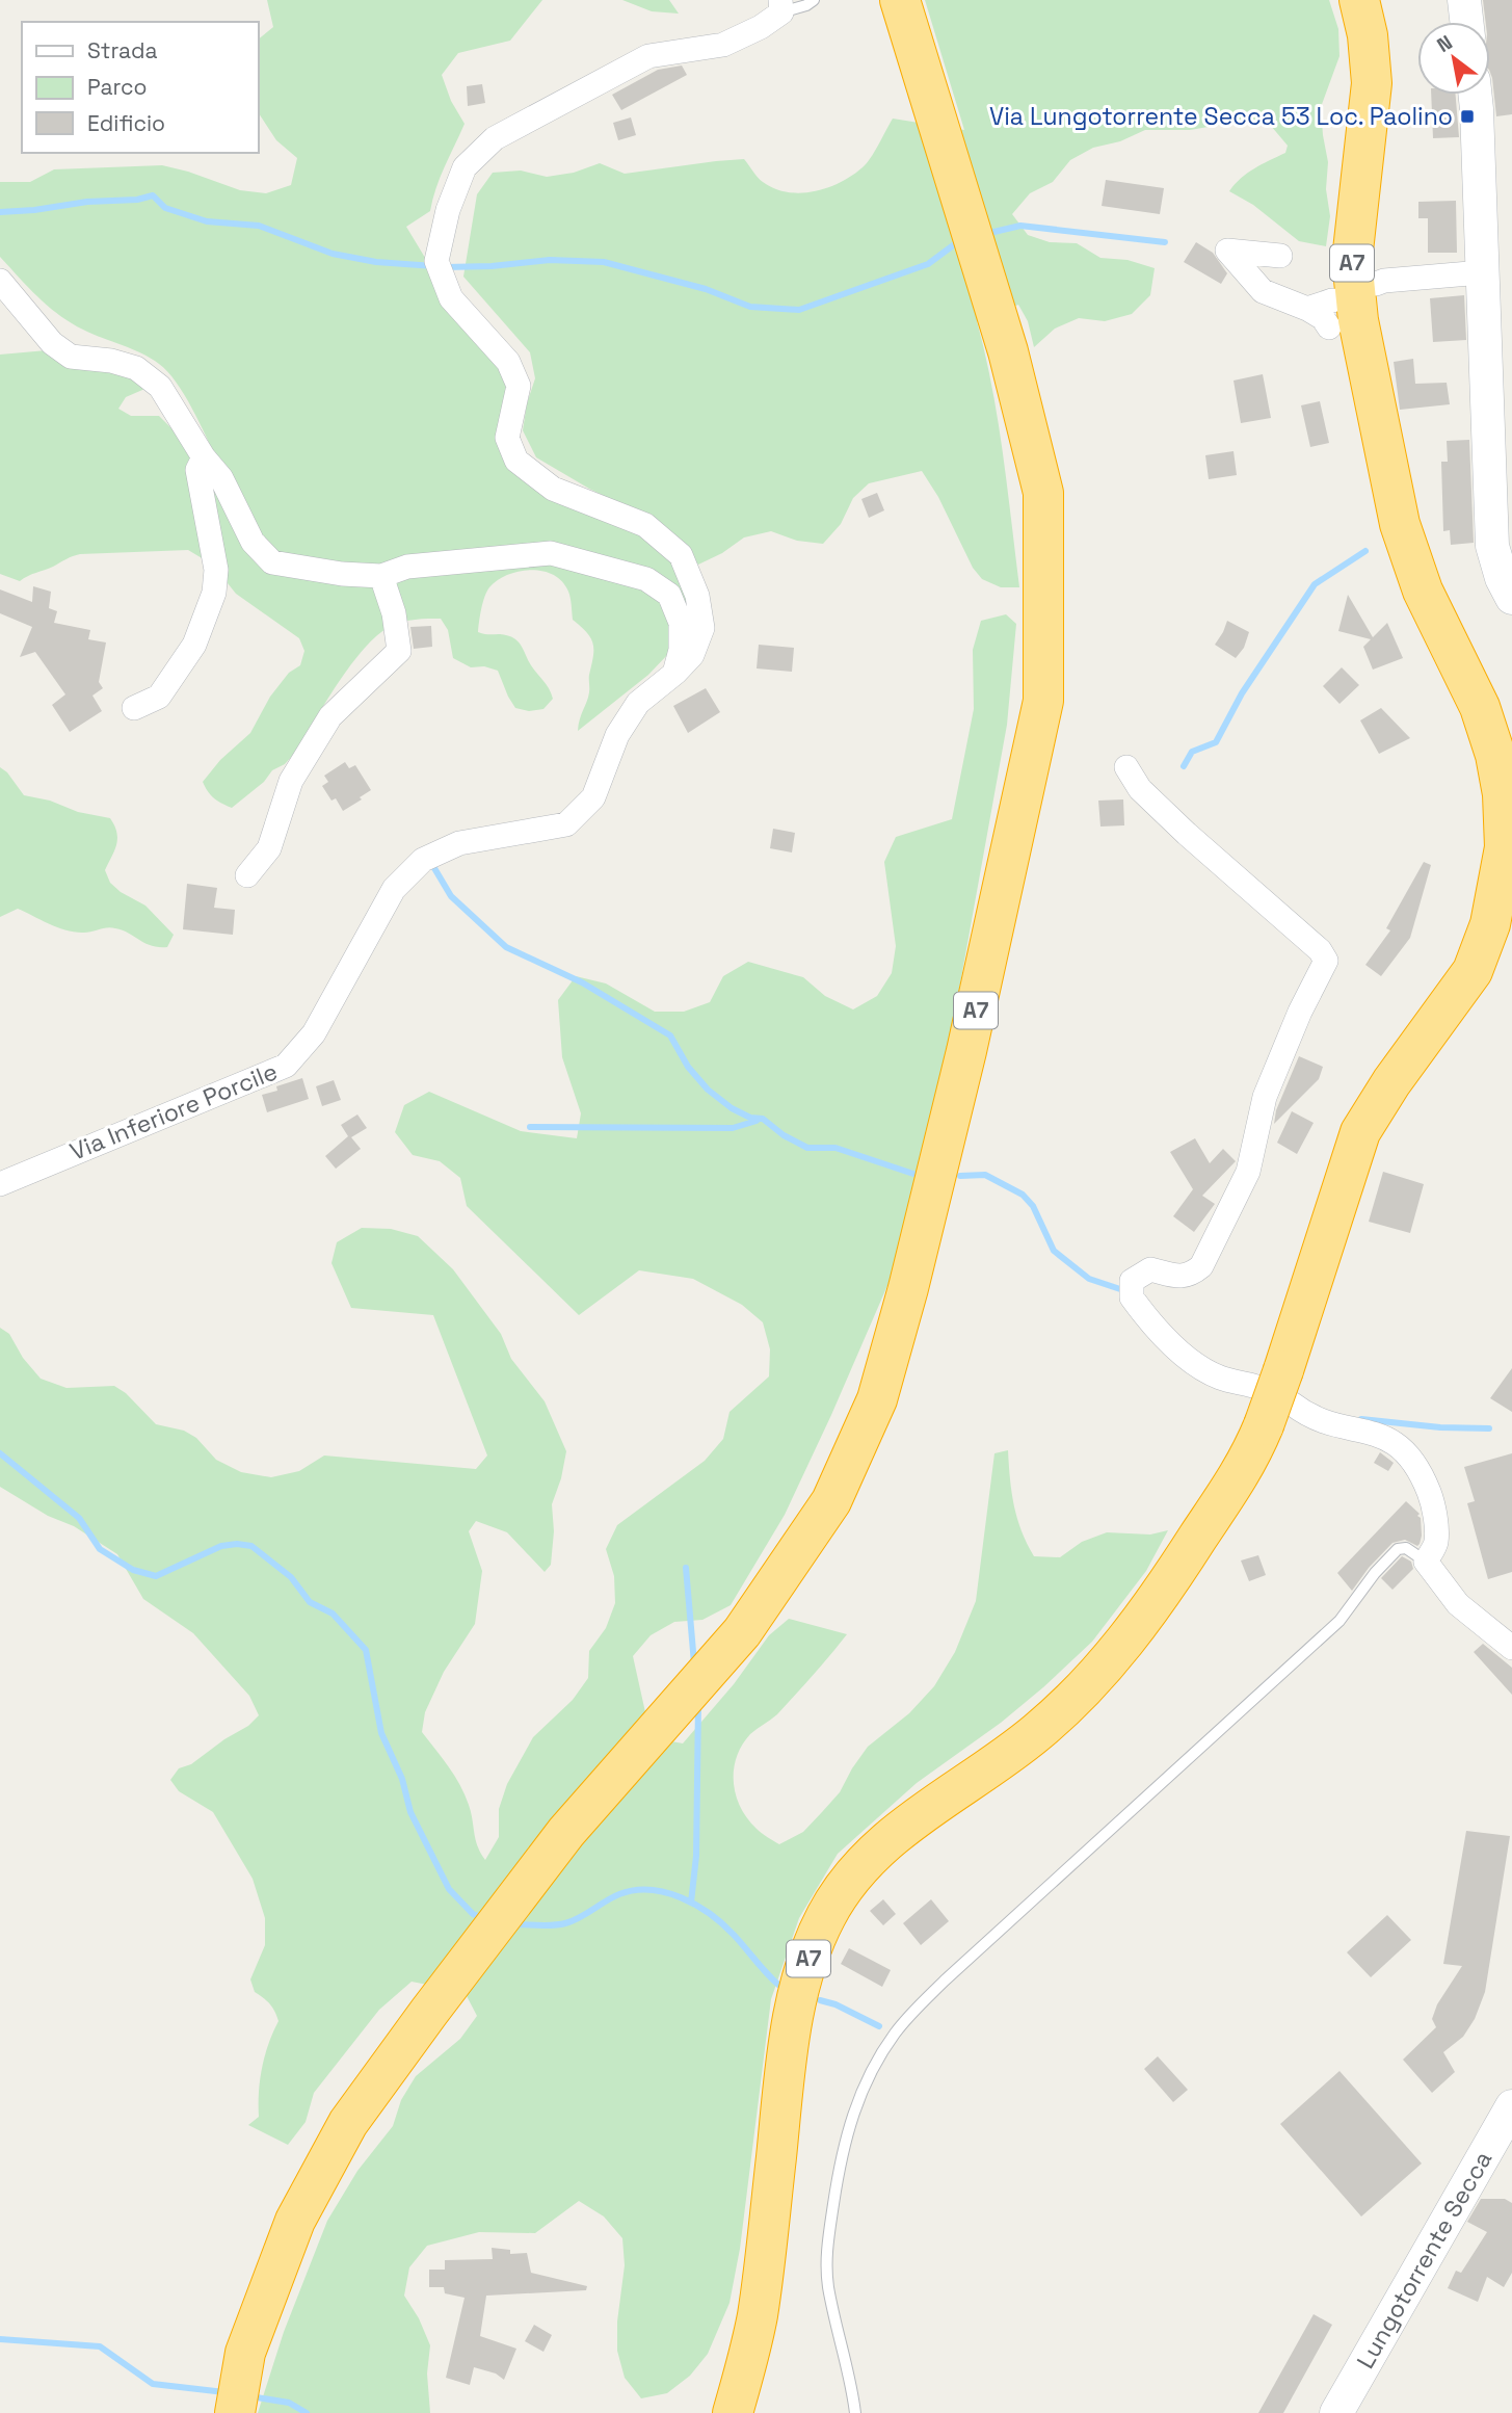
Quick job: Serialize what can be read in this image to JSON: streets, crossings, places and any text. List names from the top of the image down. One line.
{"streets":{"highway":["A7"],"main road":["Lungotorrente Secca"],"street":["Via Inferiore Porcile"]},"places":{"transit":["Via Lungotorrente Secca 53 Loc. Paolino"]},"legend":["Strada","Parco","Edificio"],"north":"top left"}
